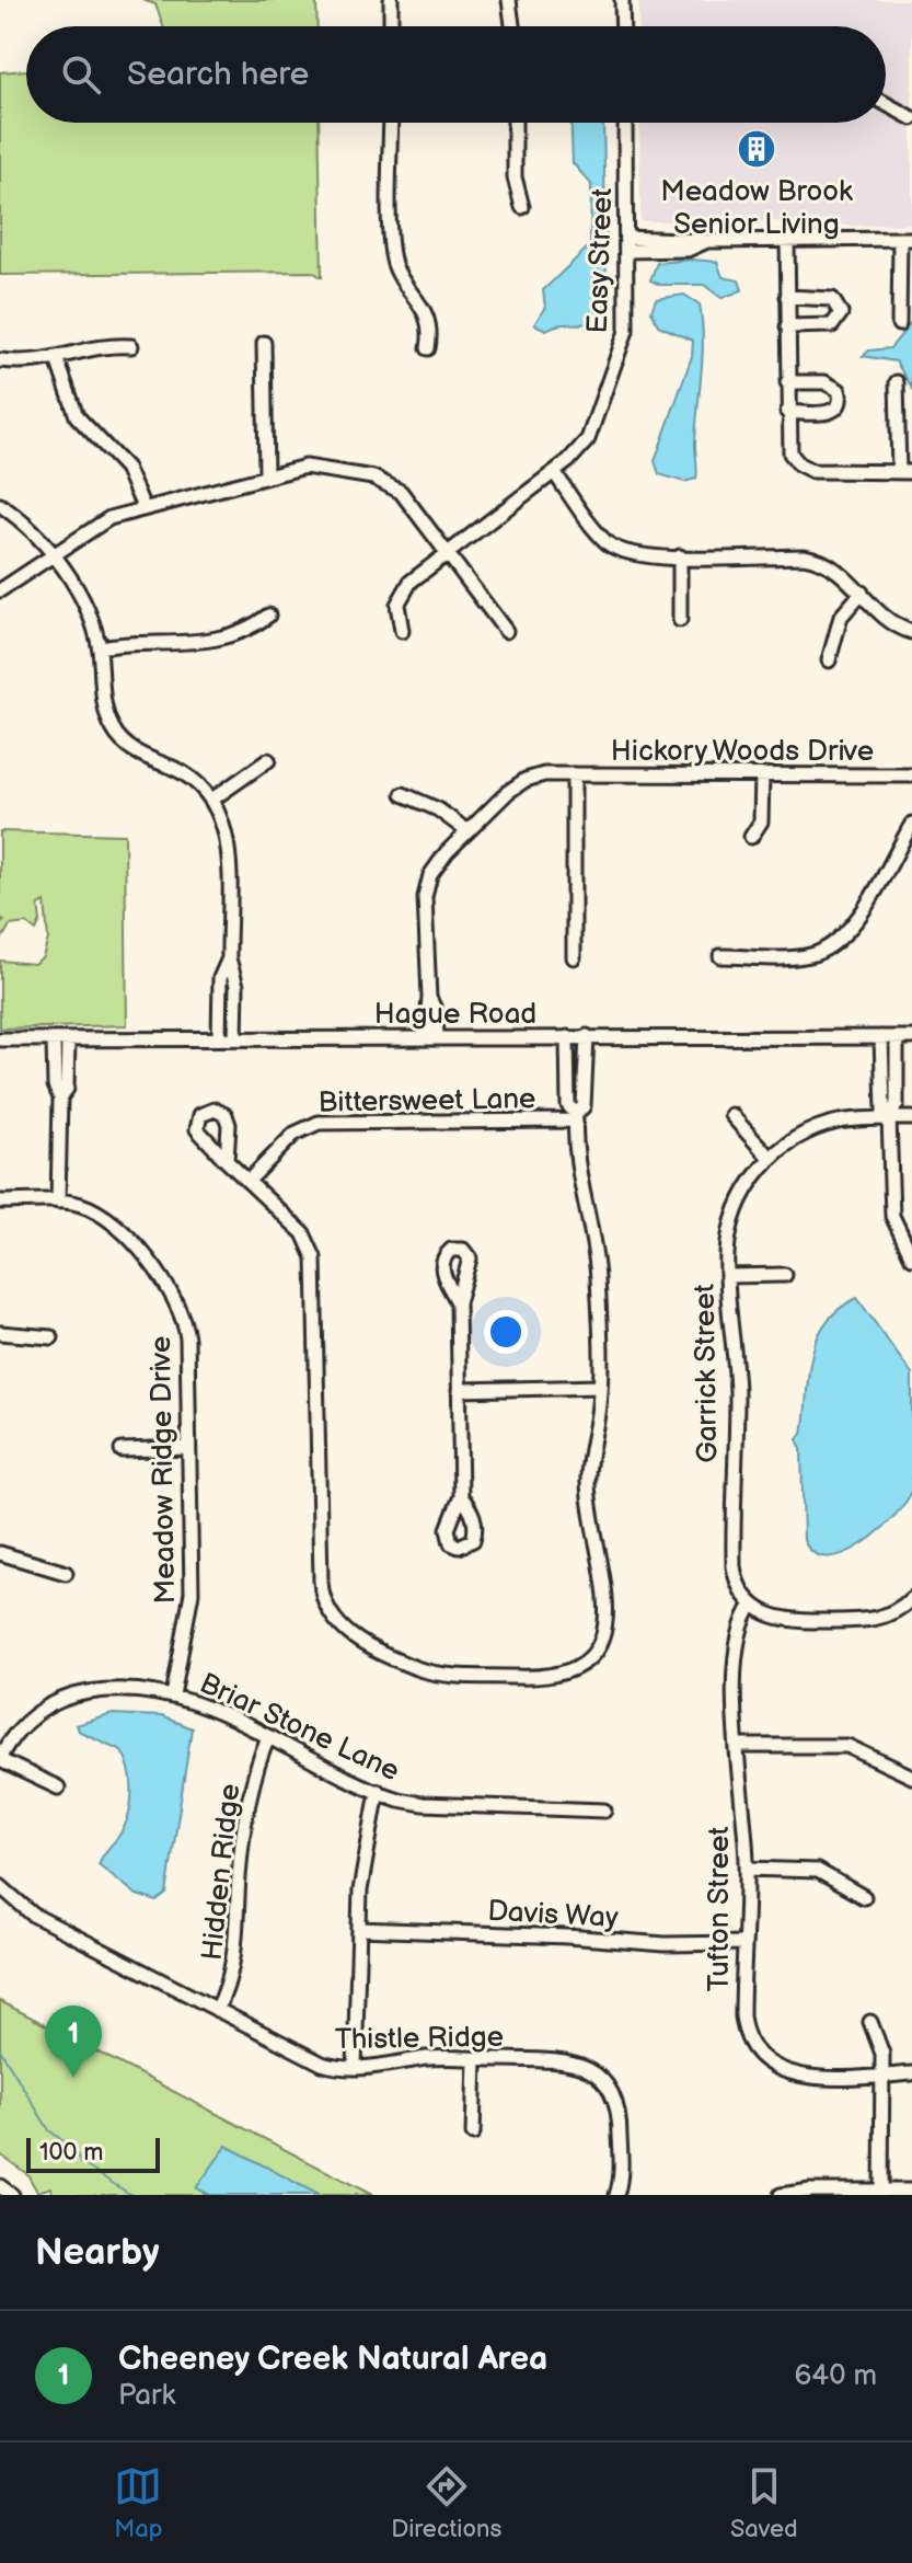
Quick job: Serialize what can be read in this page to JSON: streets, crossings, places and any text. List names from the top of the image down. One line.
{"streets":{"street":["Easy Street","Hickory Woods Drive","Hague Road","Bittersweet Lane","Garrick Street","Meadow Ridge Drive","Briar Stone Lane","Hidden Ridge","Tufton Street","Davis Way","Thistle Ridge"]},"crossings":[["Hickory Woods Drive","Hague Road"],["Garrick Street","Tufton Street"],["Meadow Ridge Drive","Briar Stone Lane"],["Briar Stone Lane","Hidden Ridge"],["Hidden Ridge","Thistle Ridge"],["Tufton Street","Davis Way"]],"places":{"building":["Meadow Brook Senior Living"]},"scale_bar":"100 m","page":{"search":"Search here","pins":"1","scale":"100 m","heading":"Nearby","list":[{"mark":"1","name":"Cheeney Creek Natural Area","note":"Park","value":"640 m"}],"nav":["Map","Directions","Saved"]}}
